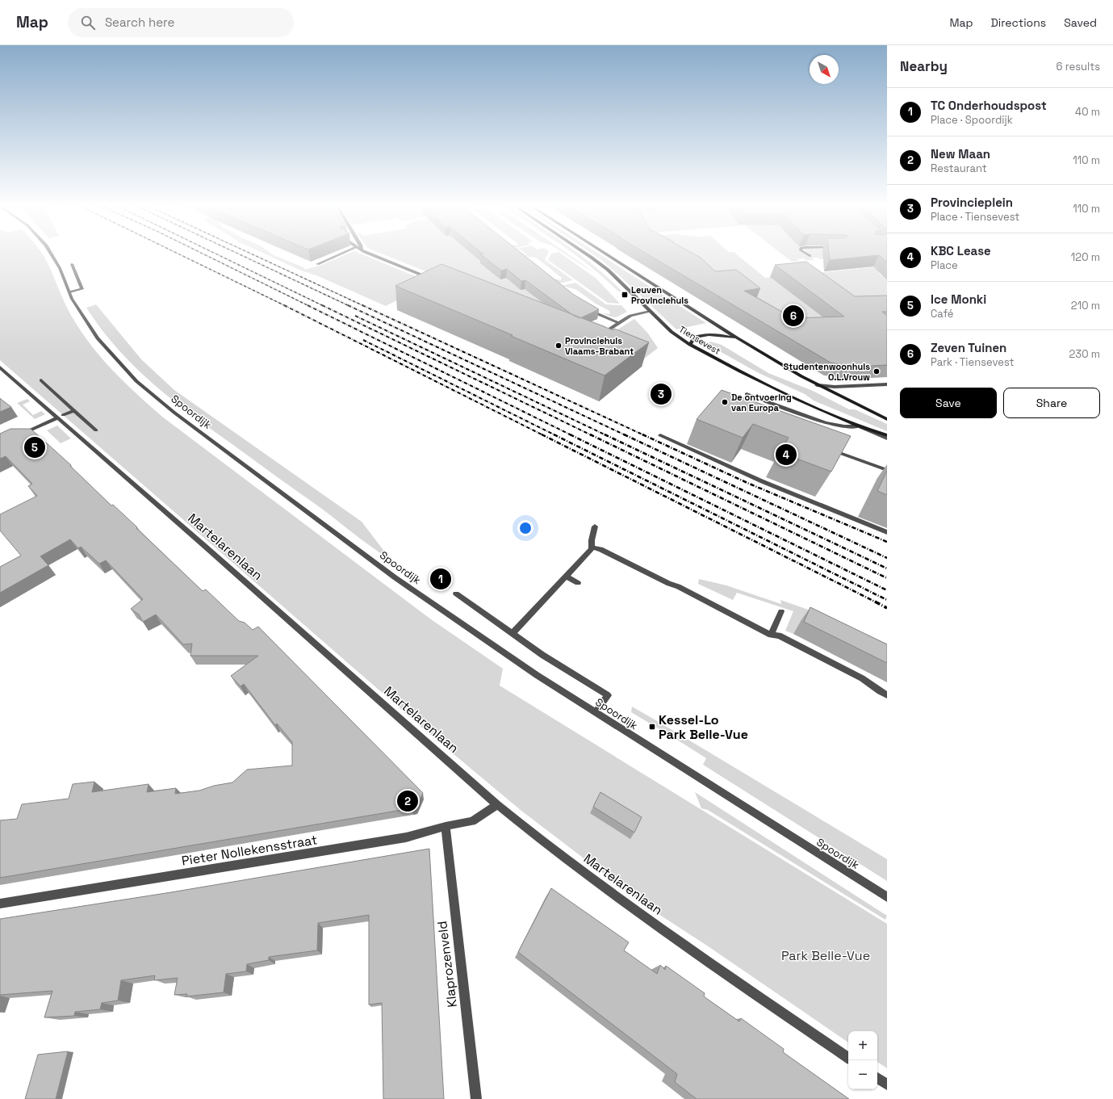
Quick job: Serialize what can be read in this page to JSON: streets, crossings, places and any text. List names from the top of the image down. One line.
{"streets":{"main road":["Tiensevest"],"street":["Spoordijk","Martelarenlaan","Pieter Nollekensstraat","Klaprozenveld"]},"crossings":[["Martelarenlaan","Pieter Nollekensstraat"],["Pieter Nollekensstraat","Klaprozenveld"]],"parks":["Park Belle-Vue"],"places":{"transit":["Leuven Provinciehuis","Kessel-Lo Park Belle-Vue"],"other":["Provinciehuis Vlaams-Brabant","Studentenwoonhuis O.L.Vrouw","De ontvoering van Europa"]},"north":"bottom right","page":{"header":"Map","search":"Search here","nav":["Map","Directions","Saved"],"heading":["Nearby","6 results"],"list":[{"mark":"1","name":"TC Onderhoudspost","note":"Place · Spoordijk","value":"40 m"},{"mark":"2","name":"New Maan","note":"Restaurant","value":"110 m"},{"mark":"3","name":"Provincieplein","note":"Place · Tiensevest","value":"110 m"},{"mark":"4","name":"KBC Lease","note":"Place","value":"120 m"},{"mark":"5","name":"Ice Monki","note":"Café","value":"210 m"},{"mark":"6","name":"Zeven Tuinen","note":"Park · Tiensevest","value":"230 m"}],"pins":["6","3","5","4","1","2"],"buttons":["Save","Share"],"map_buttons":["+","−"]}}
